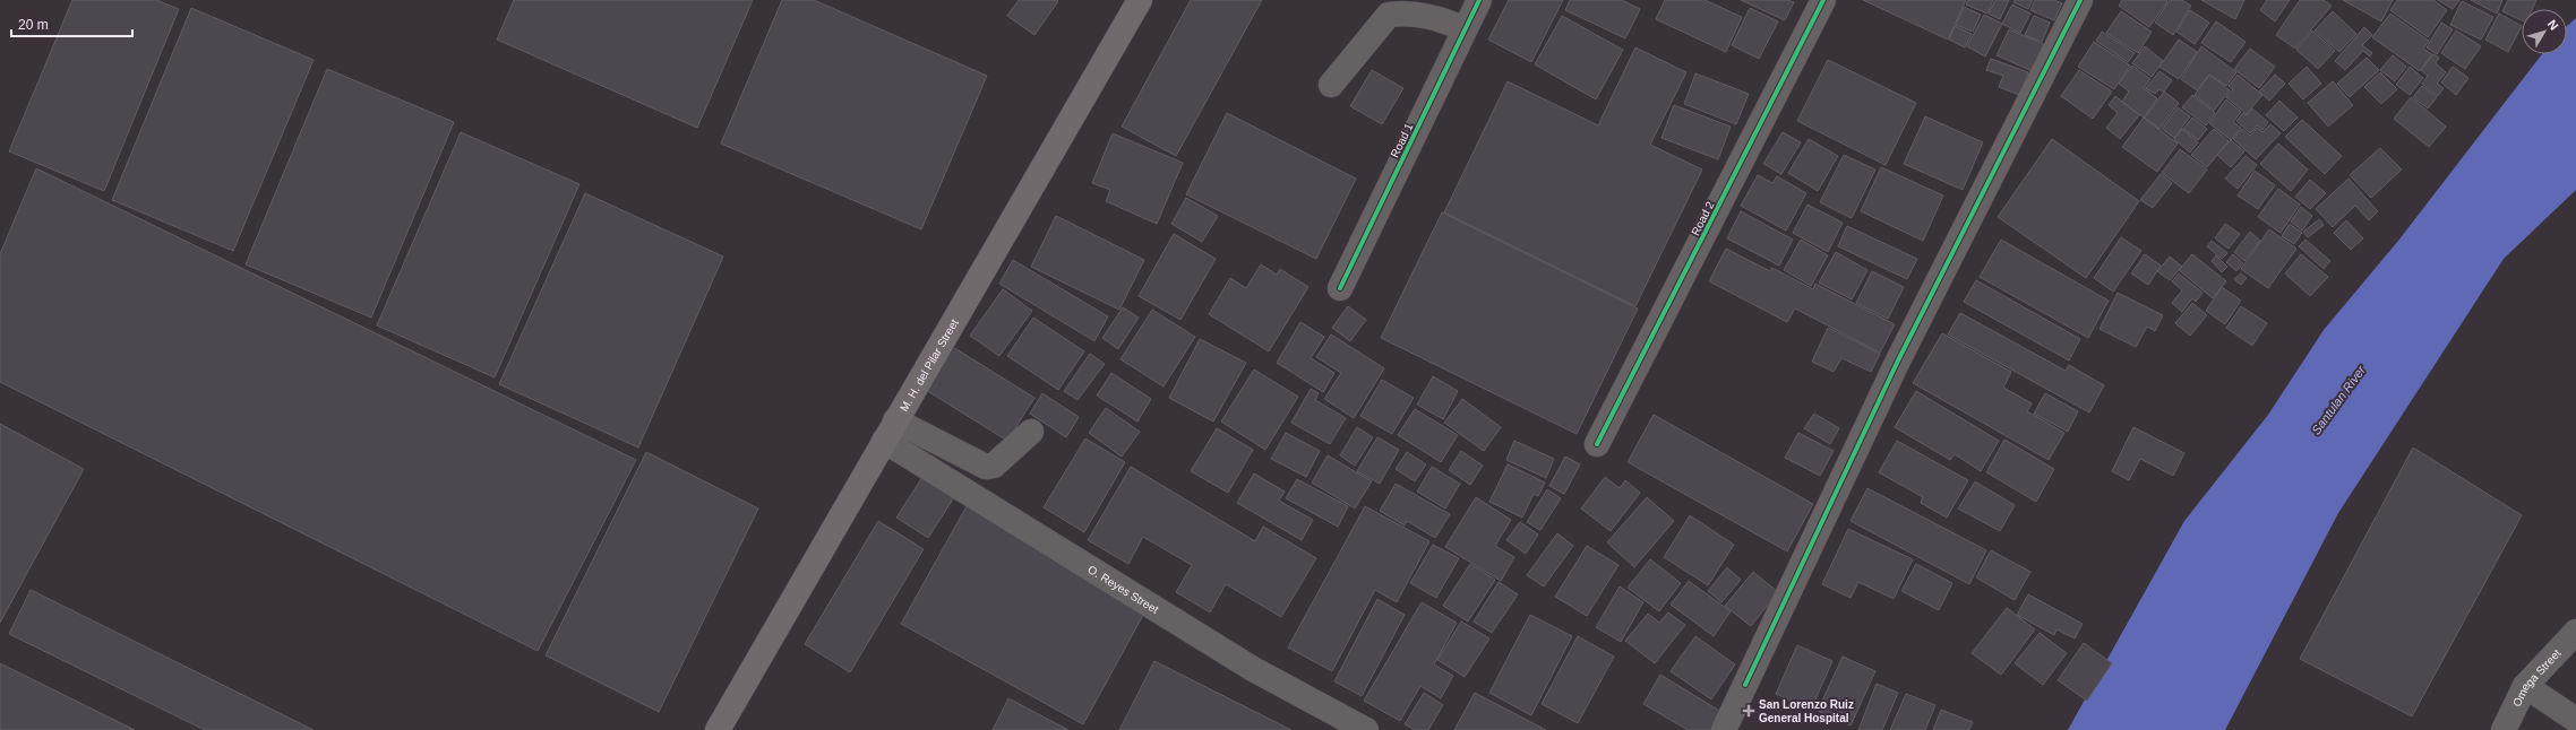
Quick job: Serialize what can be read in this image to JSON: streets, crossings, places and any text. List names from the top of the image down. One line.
{"streets":{"main road":["M. H. del Pilar Street"],"street":["Road 1","Road 2","O. Reyes Street","Omega Street"]},"crossings":[["M. H. del Pilar Street","O. Reyes Street"]],"water":["Santulan River"],"places":{"health":["San Lorenzo Ruiz General Hospital"]},"scale_bar":"20 m","north":"top right"}
